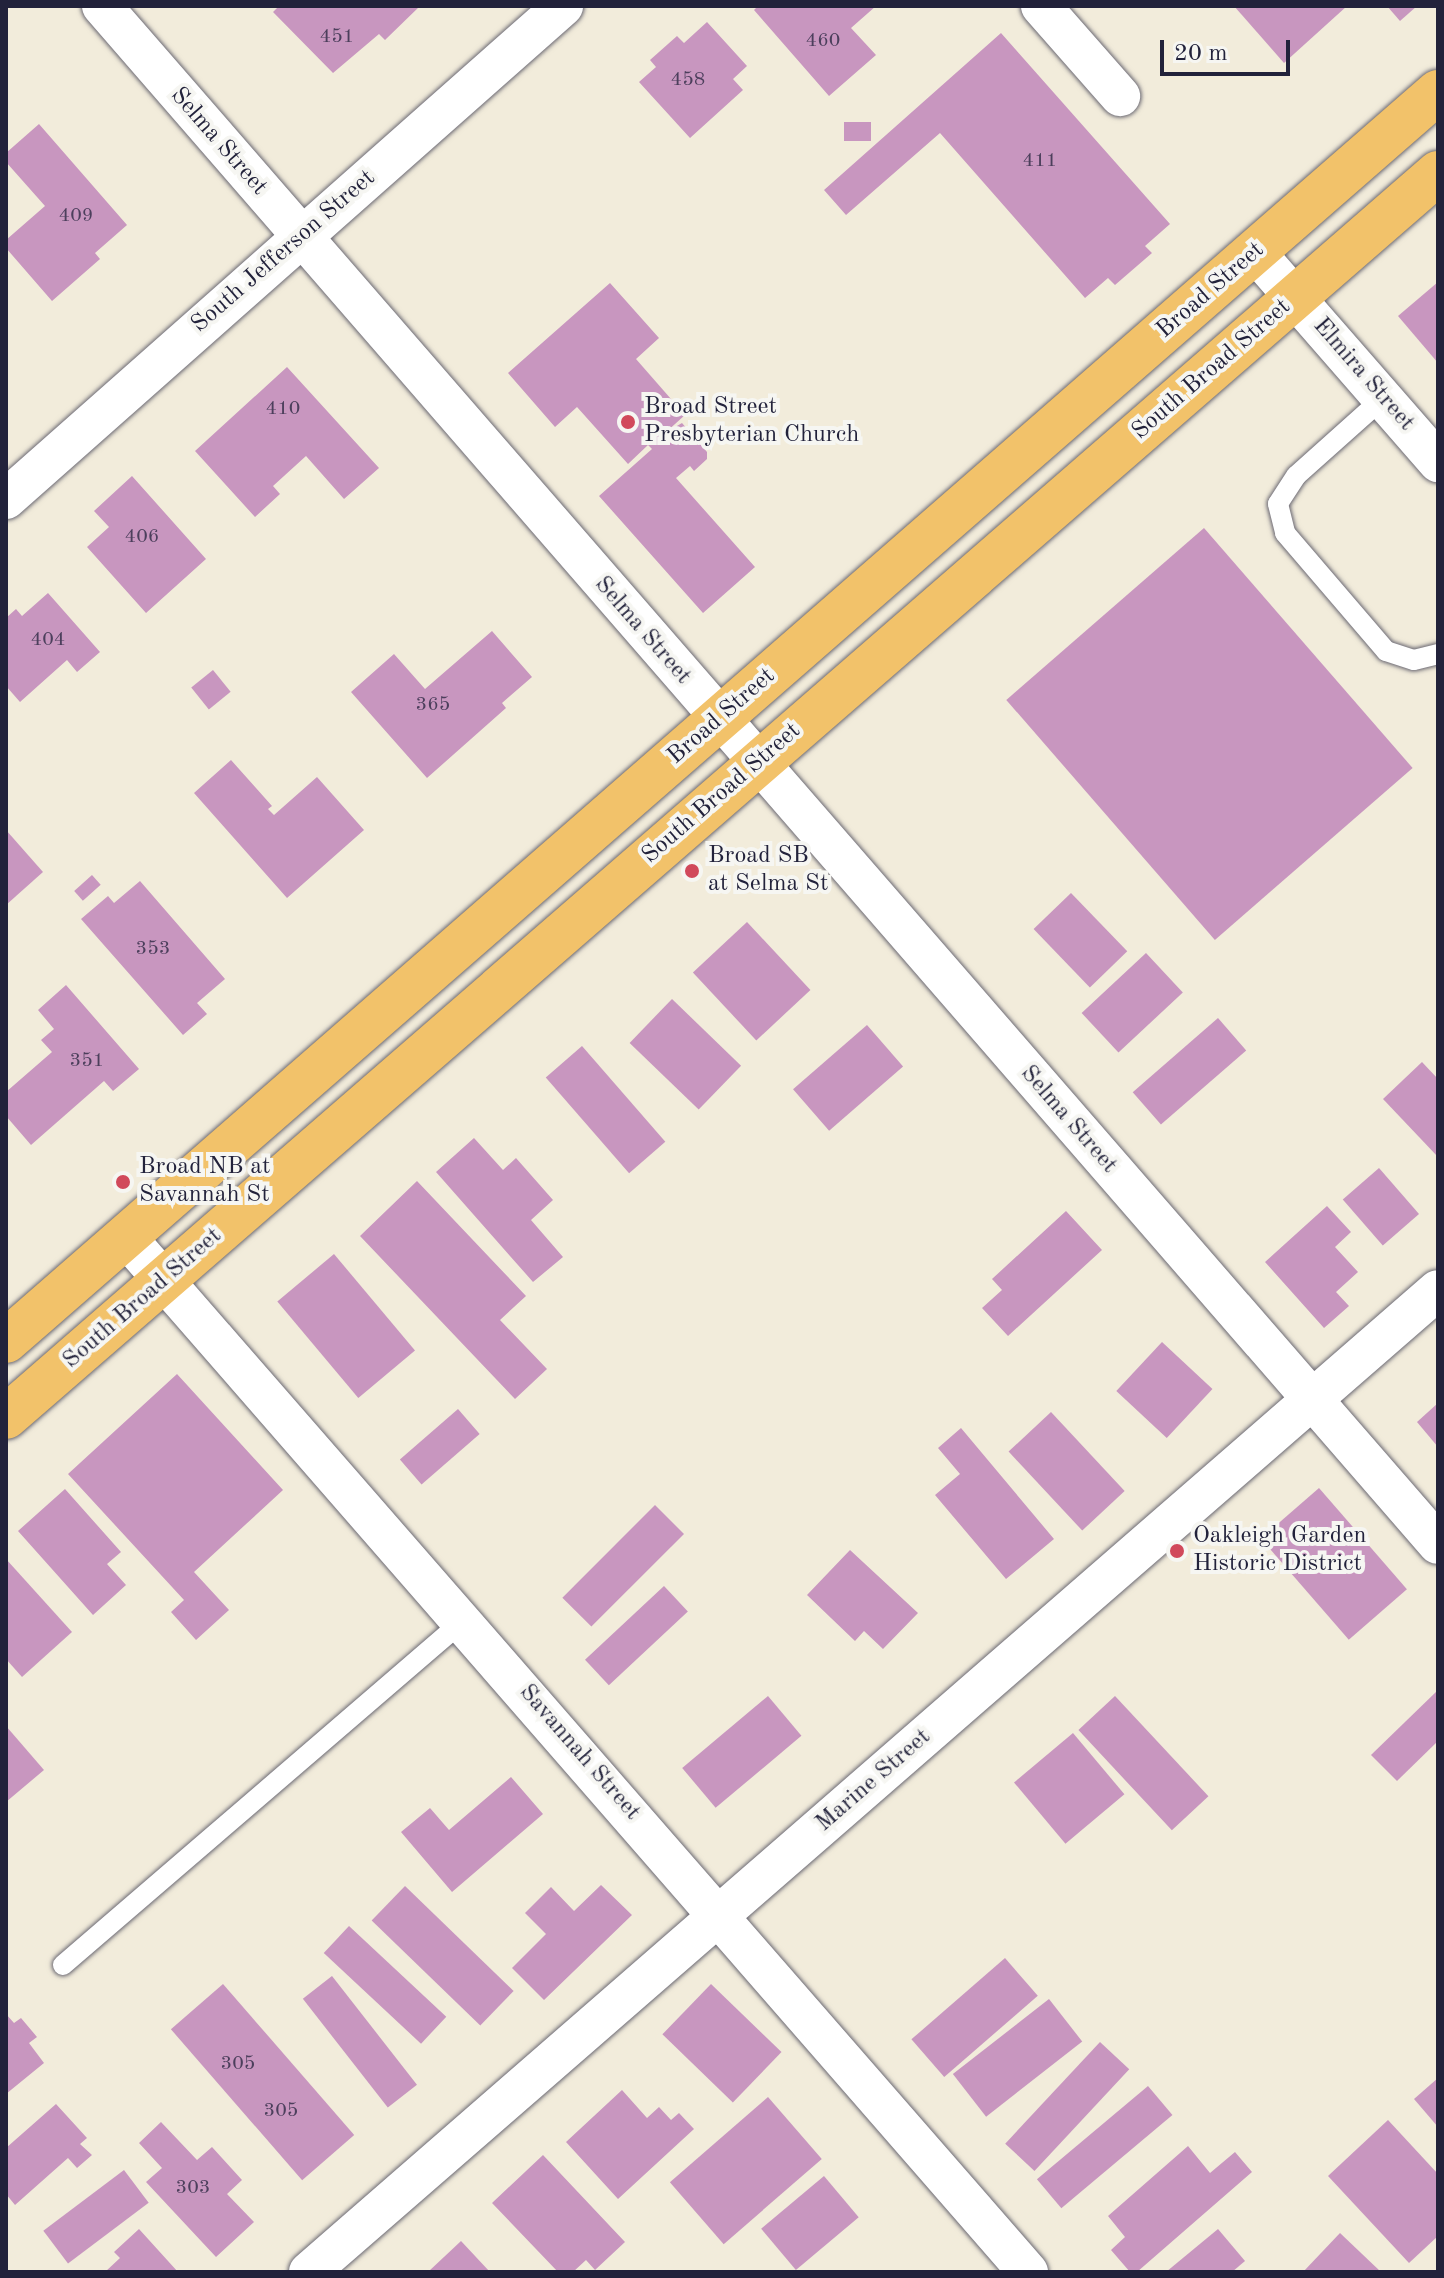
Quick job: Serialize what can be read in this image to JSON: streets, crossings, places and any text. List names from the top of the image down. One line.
{"streets":{"main road":["Broad Street","South Broad Street"],"street":["Selma Street","South Jefferson Street","Elmira Street","Savannah Street","Marine Street"]},"crossings":[["Selma Street","South Jefferson Street"],["Selma Street","Broad Street"],["Selma Street","South Broad Street"],["Selma Street","Marine Street"],["Broad Street","Elmira Street"],["Broad Street","Savannah Street"],["South Broad Street","Elmira Street"],["South Broad Street","Savannah Street"],["Savannah Street","Marine Street"]],"places":["Broad Street Presbyterian Church","Broad SB at Selma St","Broad NB at Savannah St","Oakleigh Garden Historic District"],"house_numbers":["451","460","458","411","409","410","406","404","365","353","351","305","305","303"],"scale_bar":"20 m"}
